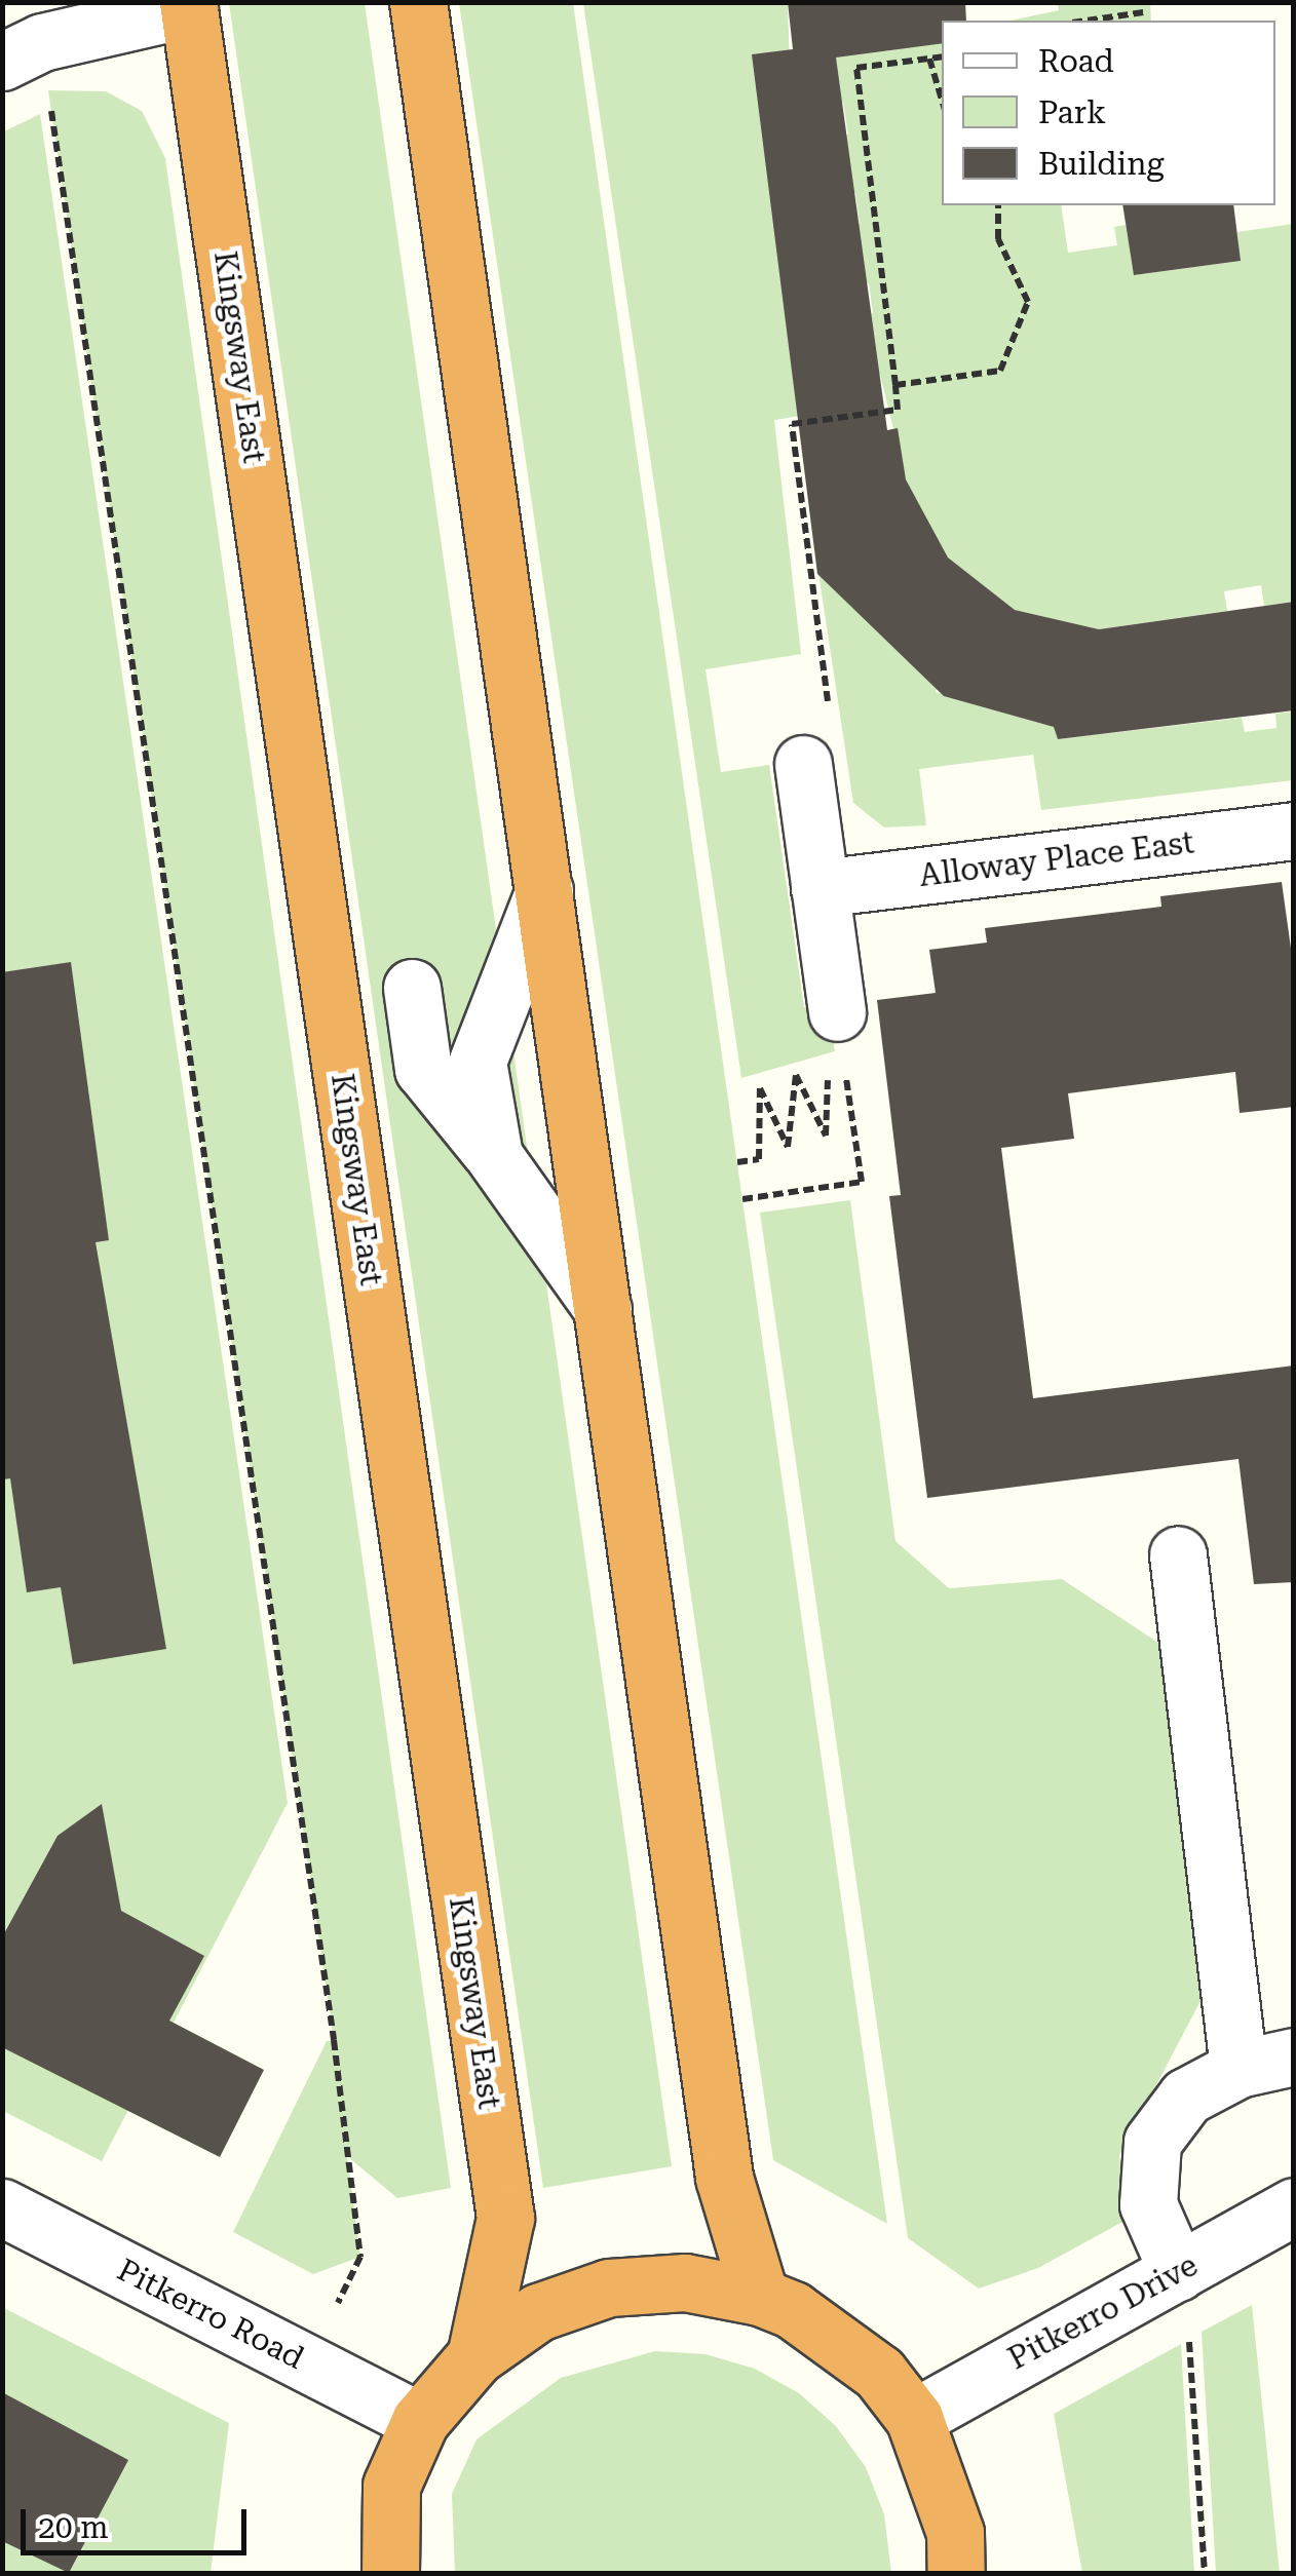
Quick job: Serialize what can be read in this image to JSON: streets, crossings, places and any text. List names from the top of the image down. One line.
{"streets":{"highway":["Kingsway East"],"street":["Alloway Place East","Pitkerro Drive","Pitkerro Road"]},"crossings":[["Kingsway East","Pitkerro Drive"],["Kingsway East","Pitkerro Road"]],"legend":["Road","Park","Building"],"scale_bar":"20 m"}
